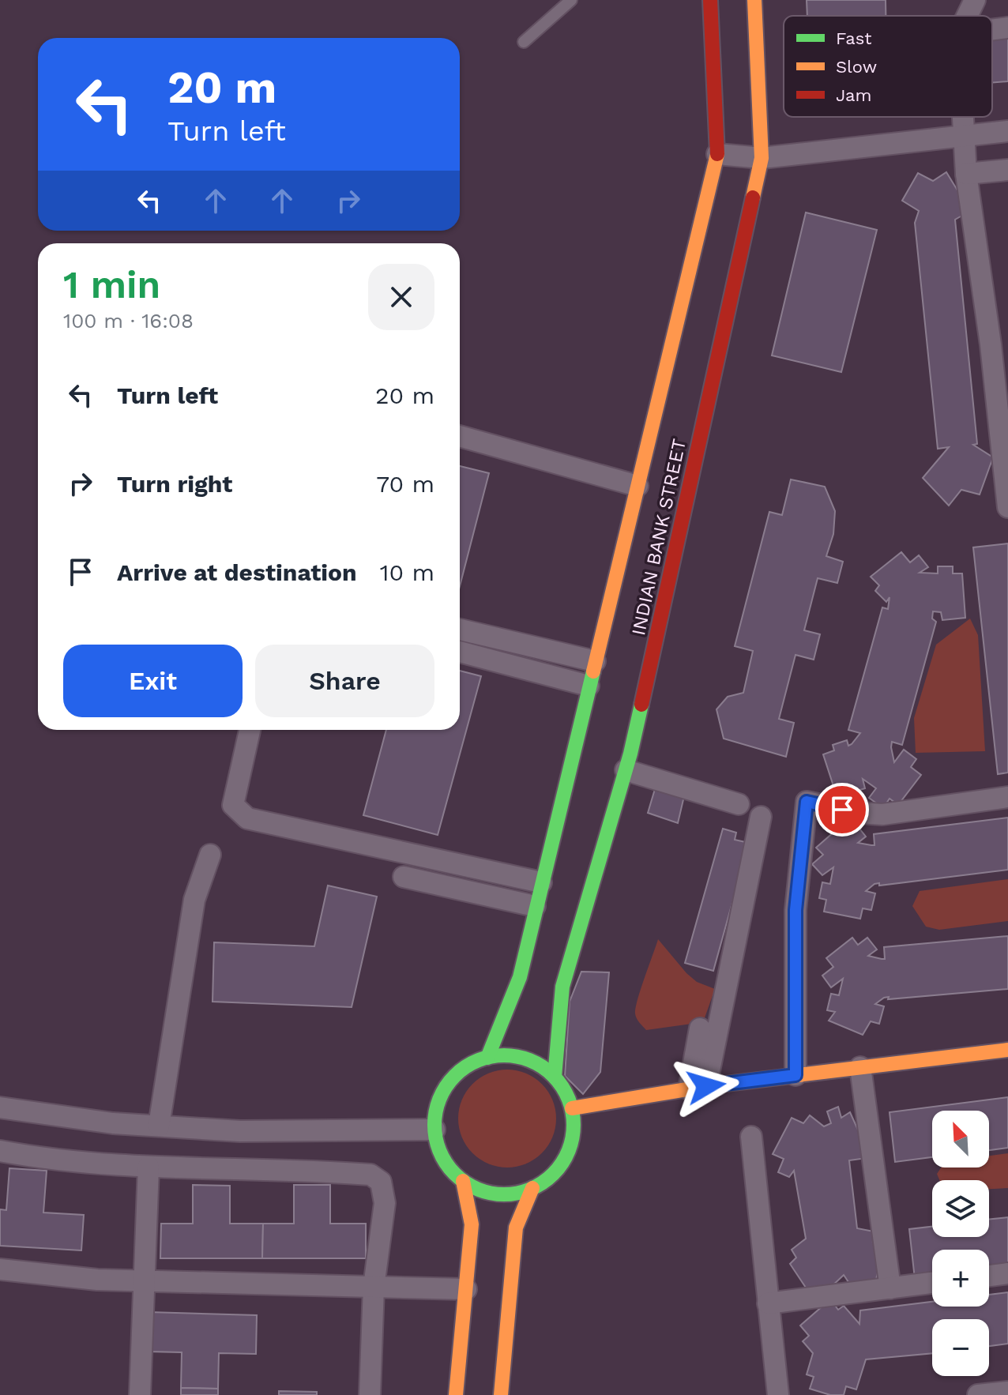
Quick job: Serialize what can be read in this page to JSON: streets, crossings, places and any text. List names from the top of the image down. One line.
{"streets":{"street":["INDIAN BANK STREET"]},"legend":["Fast","Slow","Jam"],"north":"top left","page":{"turn":["20 m","Turn left"],"heading":["1 min","100 m · 16:08"],"list":[{"name":"Turn left","value":"20 m"},{"name":"Turn right","value":"70 m"},{"name":"Arrive at destination","value":"10 m"}],"buttons":["Exit","Share"],"map_buttons":["+","−"]}}
